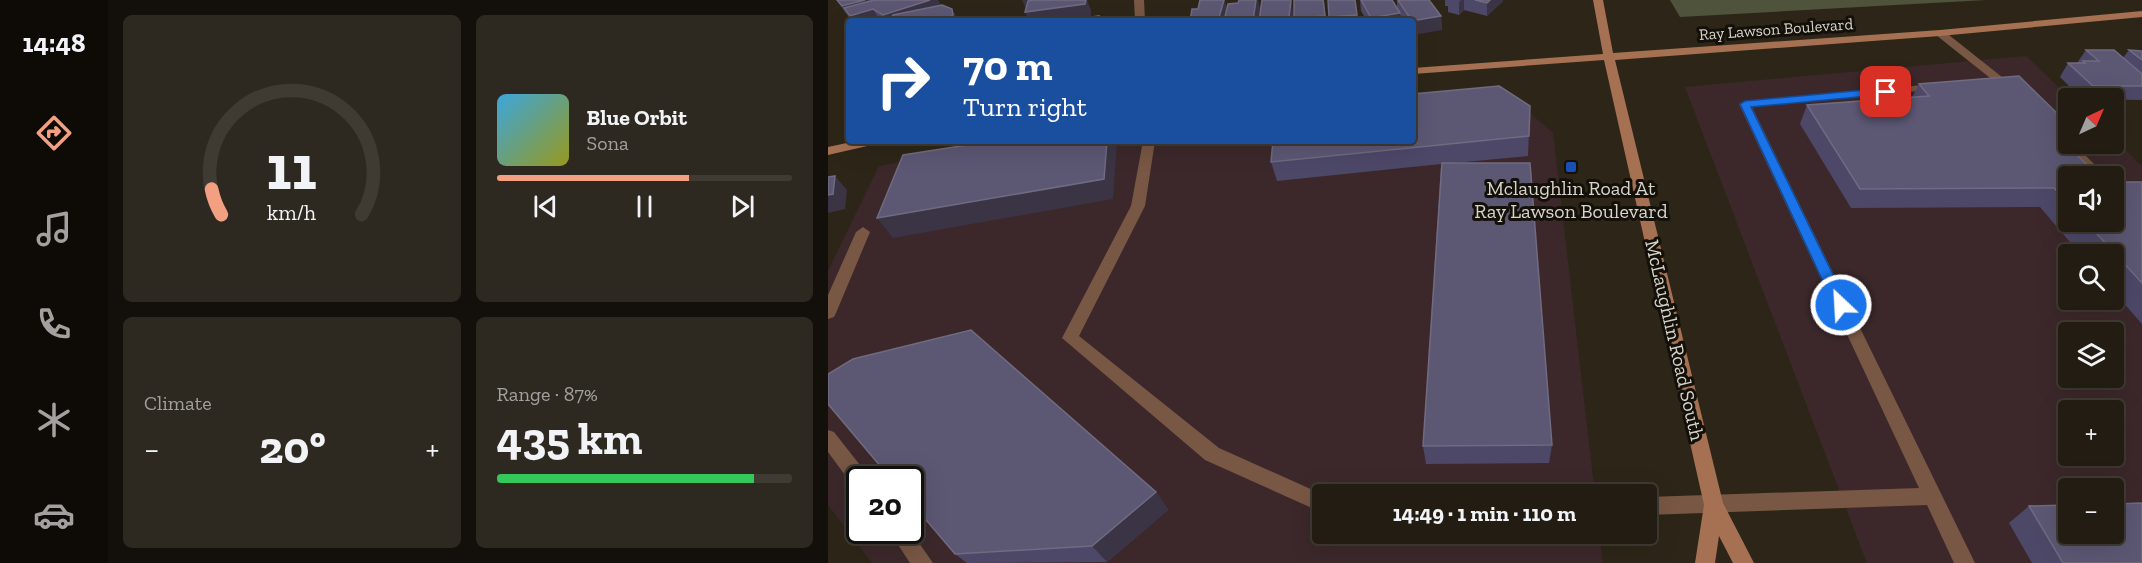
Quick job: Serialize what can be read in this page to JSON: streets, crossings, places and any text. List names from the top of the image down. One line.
{"streets":{"street":["Ray Lawson Boulevard","McLaughlin Road South"]},"crossings":[["Ray Lawson Boulevard","McLaughlin Road South"]],"places":{"transit":["Mclaughlin Road At Ray Lawson Boulevard"]},"north":"top right","page":{"tabs":"14:48","turn":["70 m","Turn right"],"map_buttons":["+","−"],"song":["Blue Orbit","Sona"],"tile":["Climate",["Range · 87%","435 km"]],"heat":["−","20°","+"],"limit":"20","trip":"14:49 · 1 min · 110 m","gauge":["11","km/h"]}}
